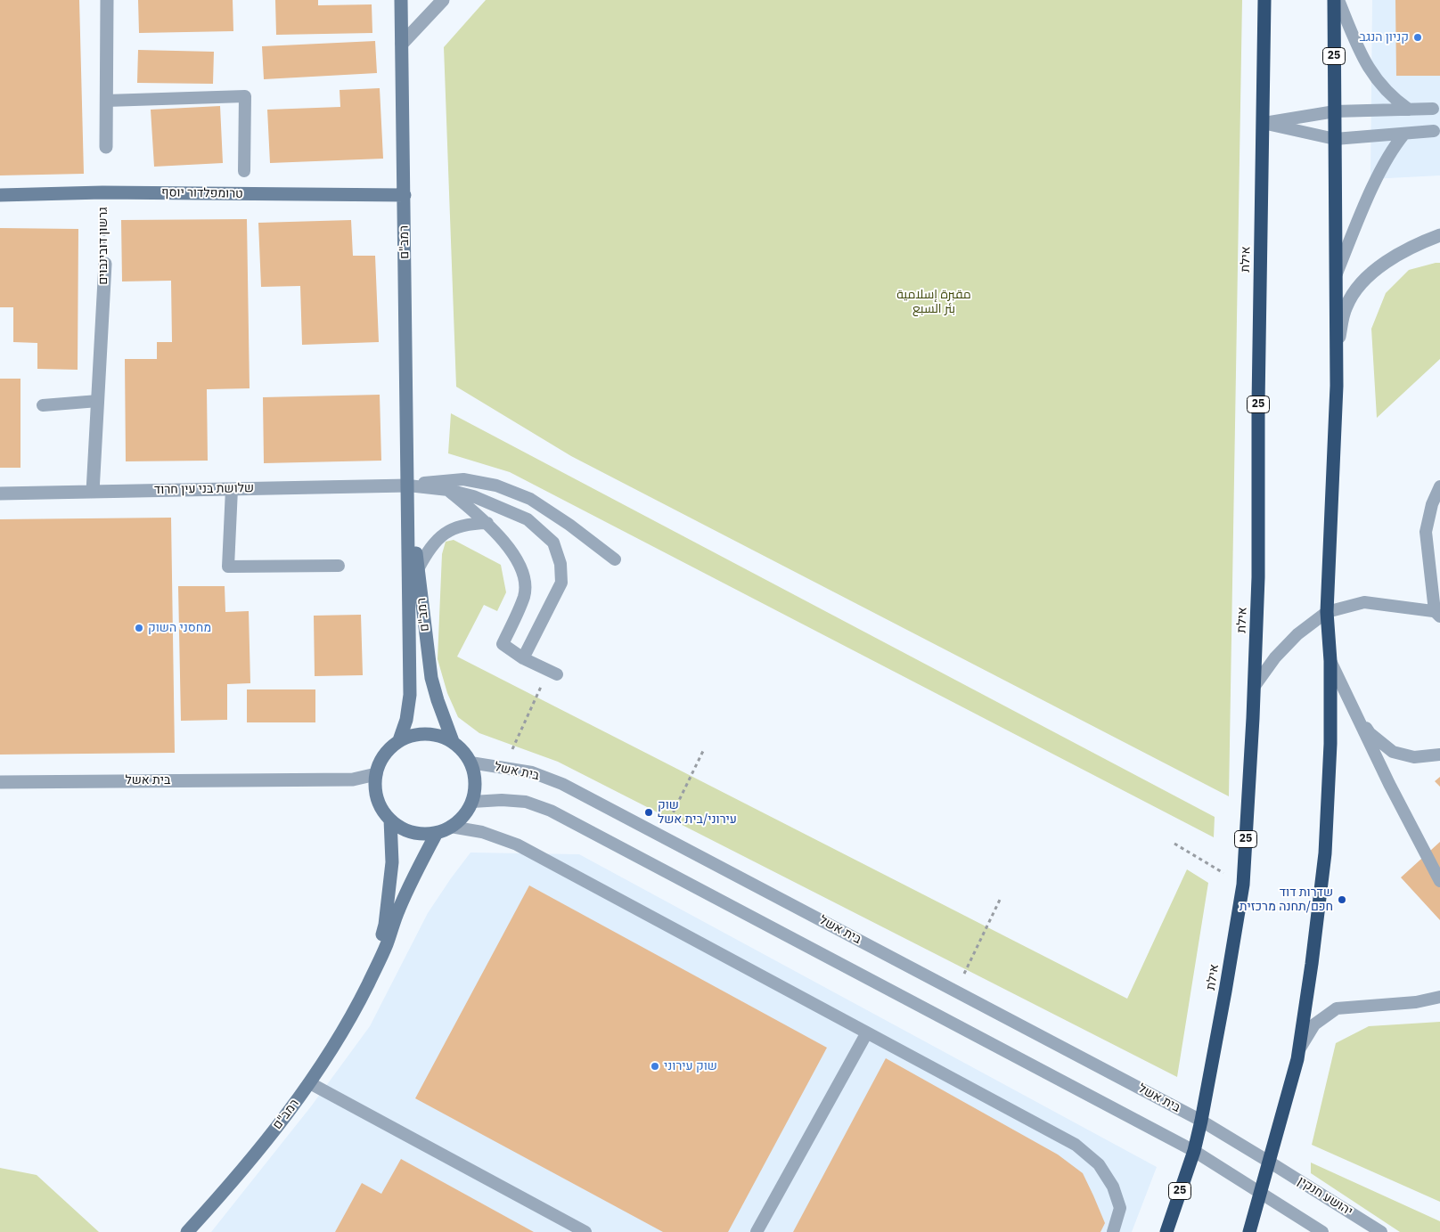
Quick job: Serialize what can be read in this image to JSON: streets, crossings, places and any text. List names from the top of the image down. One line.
{"streets":{"highway":["25","אילת"],"street":["טרומפלדור יוסף","רמב\"ם","גרשון דובינבוים","שלושת בני עין חרוד","בית אשל"],"lane":["יהושע חנקין"]},"crossings":[["25","בית אשל"],["25","יהושע חנקין"],["טרומפלדור יוסף","רמב\"ם"],["טרומפלדור יוסף","גרשון דובינבוים"],["רמב\"ם","שלושת בני עין חרוד"],["רמב\"ם","בית אשל"],["גרשון דובינבוים","שלושת בני עין חרוד"],["אילת","בית אשל"],["בית אשל","יהושע חנקין"]],"parks":["مقبرة إسلامية بئر السبع"],"places":["קניון הנגב","מחסני השוק","שוק עירוני/בית אשל","שדרות דוד חכם/תחנה מרכזית","שוק עירוני"]}
